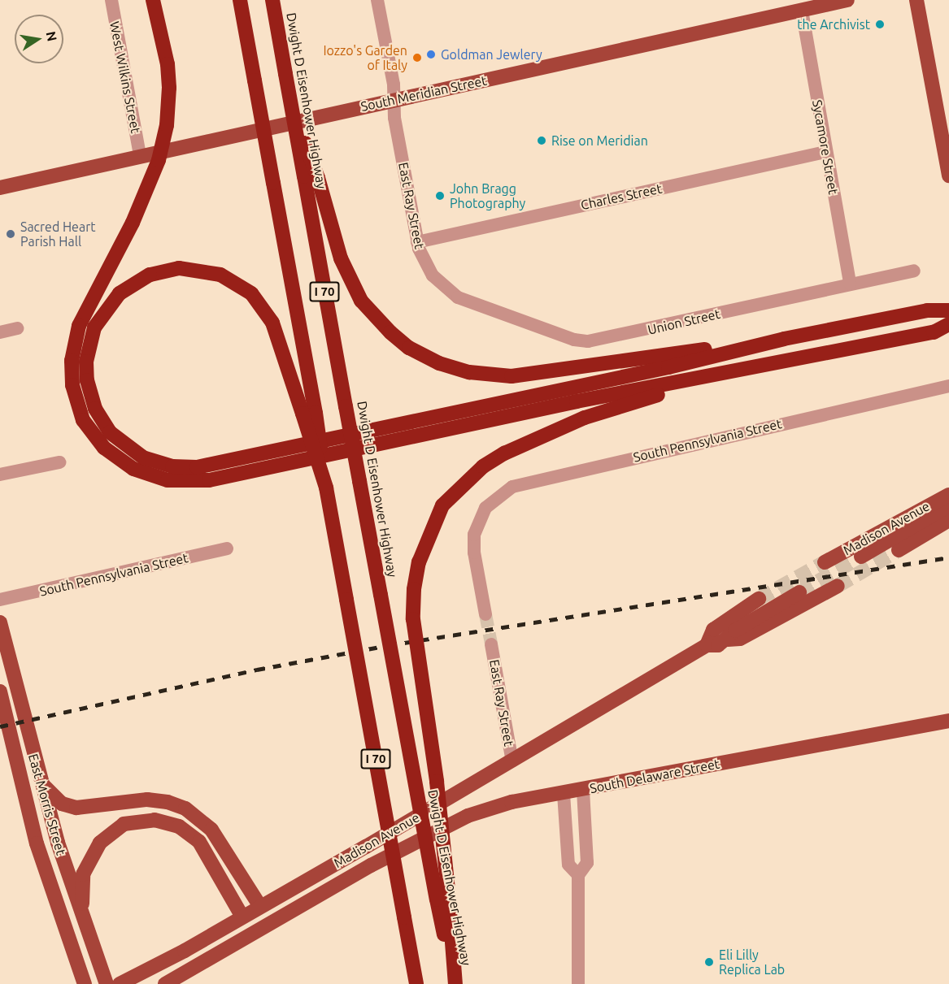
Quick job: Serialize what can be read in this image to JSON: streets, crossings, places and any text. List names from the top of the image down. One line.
{"streets":{"highway":["Dwight D Eisenhower Highway","I 70"],"main road":["South Meridian Street","Madison Avenue","South Delaware Street","East Morris Street"],"street":["West Wilkins Street","Sycamore Street","Charles Street","East Ray Street","Union Street","South Pennsylvania Street"]},"crossings":[["West Wilkins Street","South Meridian Street"],["South Meridian Street","Sycamore Street"],["South Meridian Street","East Ray Street"],["Sycamore Street","Charles Street"],["Sycamore Street","Union Street"],["Charles Street","East Ray Street"],["East Ray Street","Union Street"],["East Ray Street","Madison Avenue"],["Madison Avenue","South Delaware Street"]],"places":["the Archivist","Goldman Jewlery","Iozzo's Garden of Italy","Rise on Meridian","John Bragg Photography","Sacred Heart Parish Hall","Eli Lilly Replica Lab"],"north":"right"}
